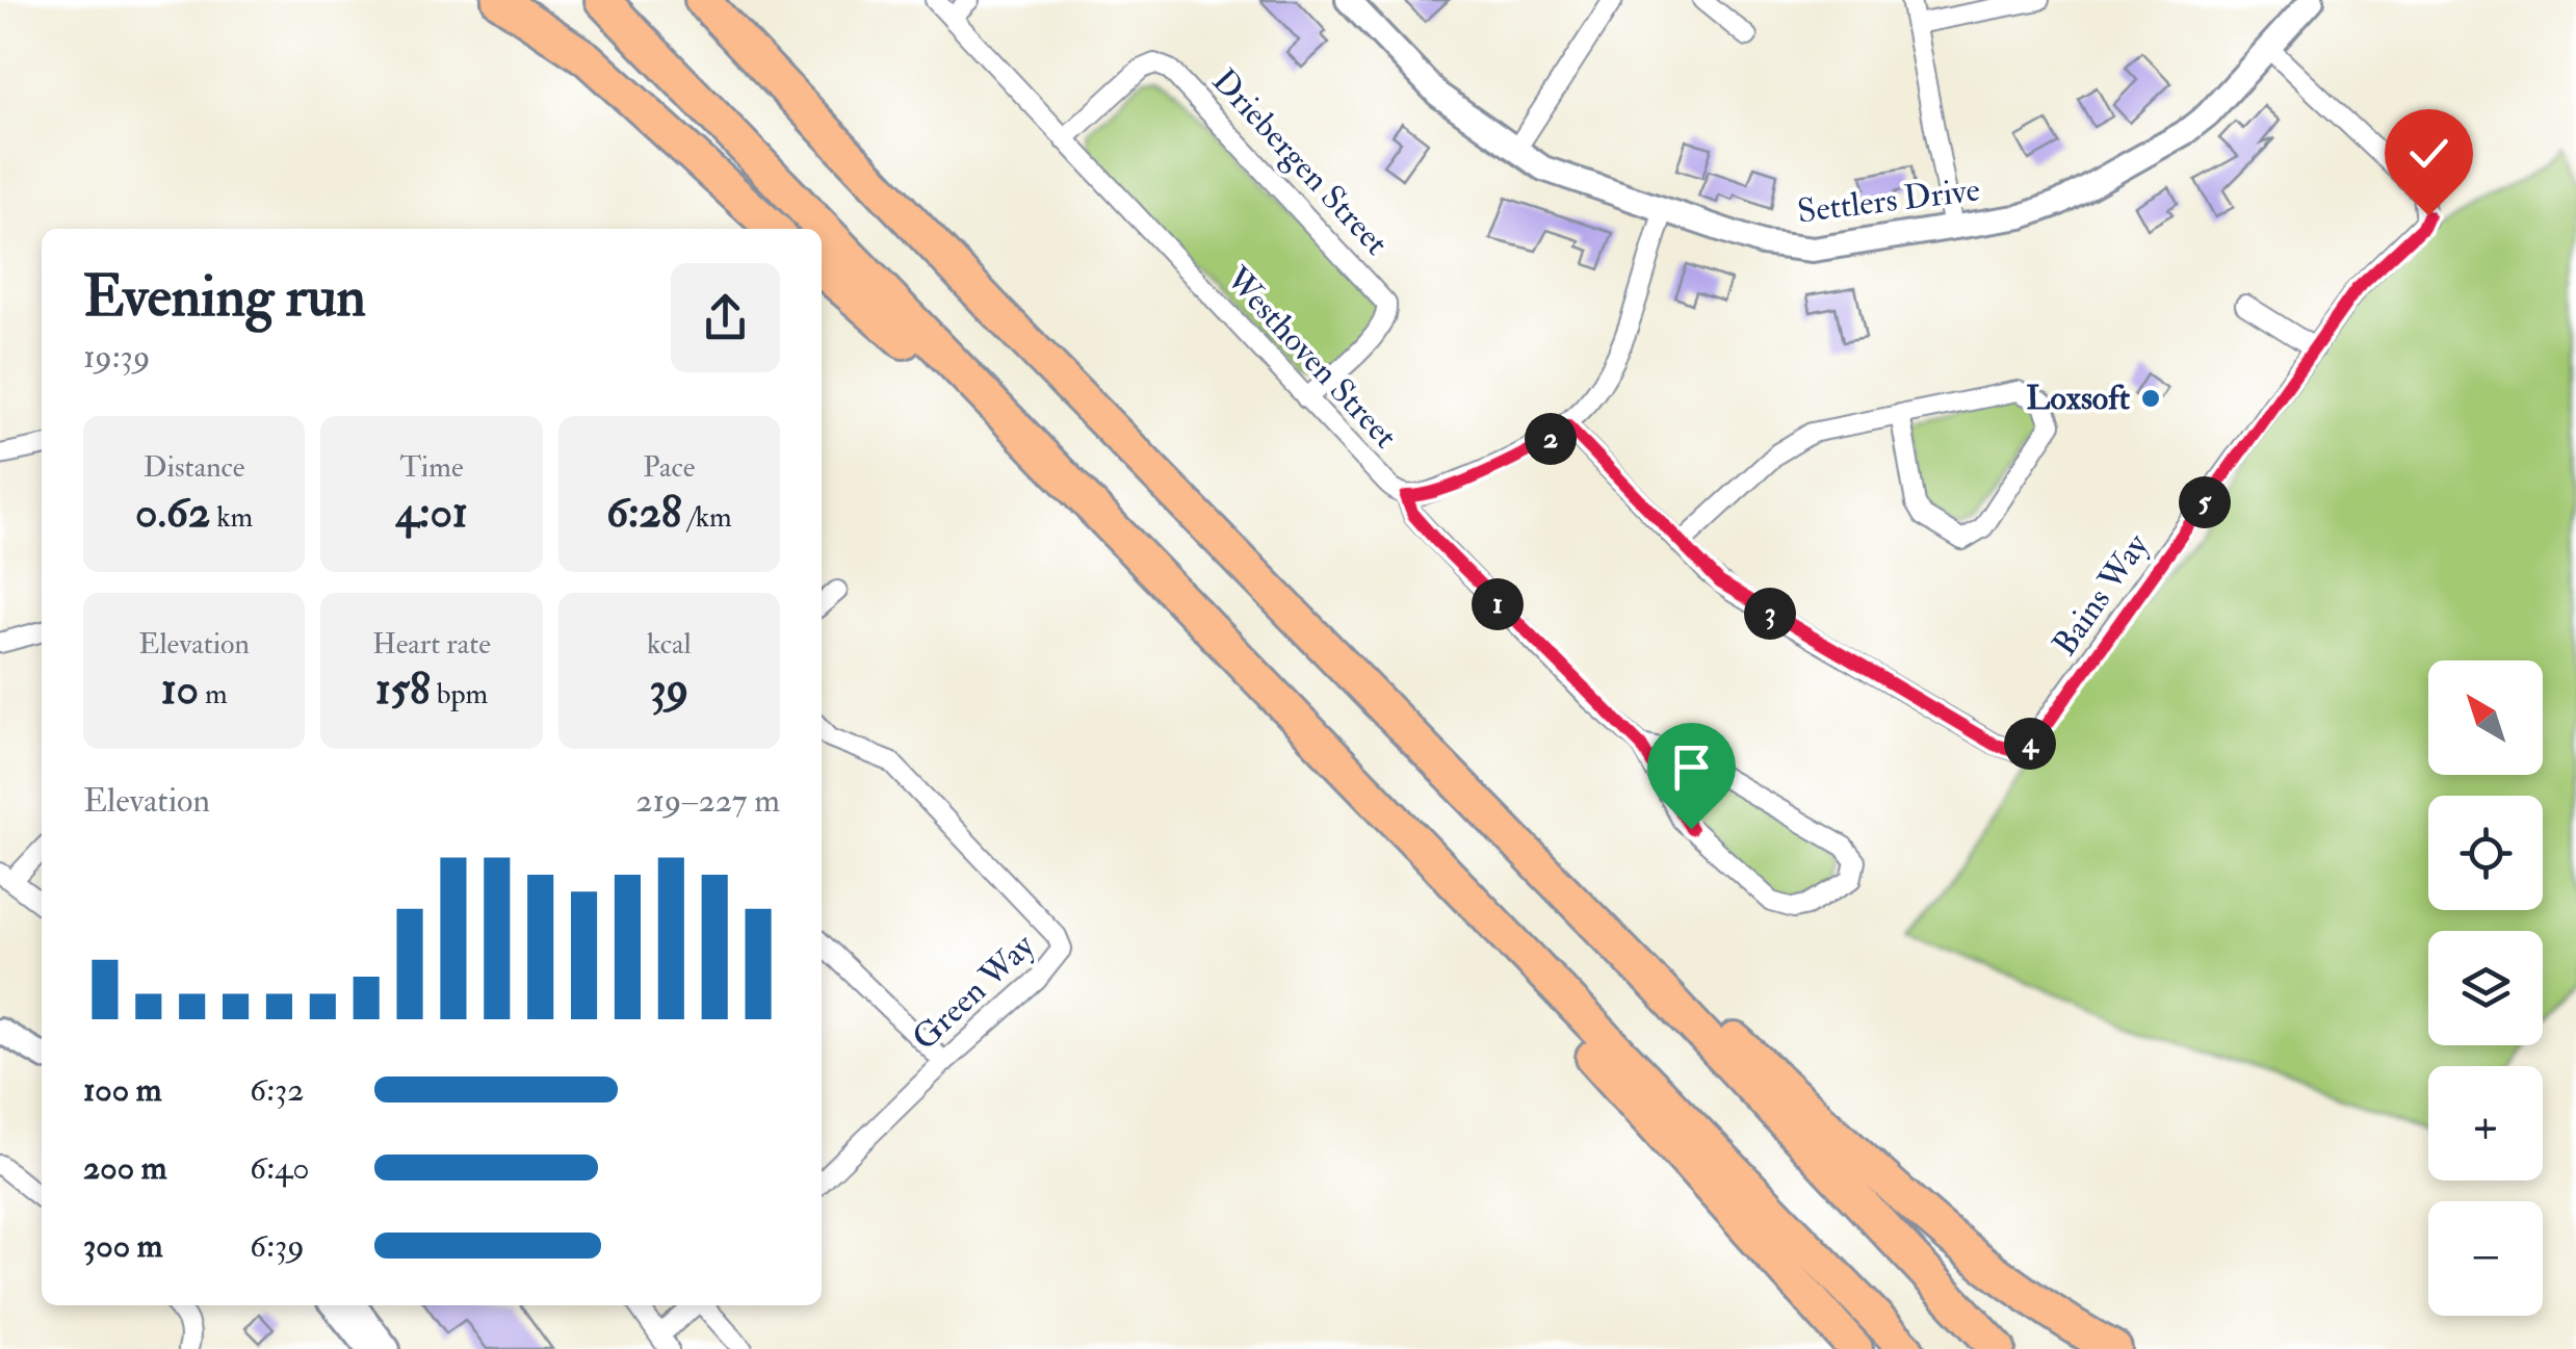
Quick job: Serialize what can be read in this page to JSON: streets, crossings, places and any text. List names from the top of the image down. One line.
{"streets":{"street":["Driebergen Street","Settlers Drive","Westhoven Street","Bains Way","Green Way"]},"crossings":[["Driebergen Street","Westhoven Street"],["Settlers Drive","Westhoven Street"],["Settlers Drive","Bains Way"],["Westhoven Street","Bains Way"]],"places":["Loxsoft"],"north":"top left","page":{"heading":["Evening run","19:39"],"stats":[["Distance","0.62 km"],["Time","4:01"],["Pace","6:28 /km"],["Elevation","10 m"],["Heart rate","158 bpm"],["kcal","39"]],"pins":["2","5","1","3","4"],"map_buttons":["+","−"],"chart":["Elevation","219–227 m"],"list":[{"name":"100 m","note":"6:32"},{"name":"200 m","note":"6:40"},{"name":"300 m","note":"6:39"}]}}
